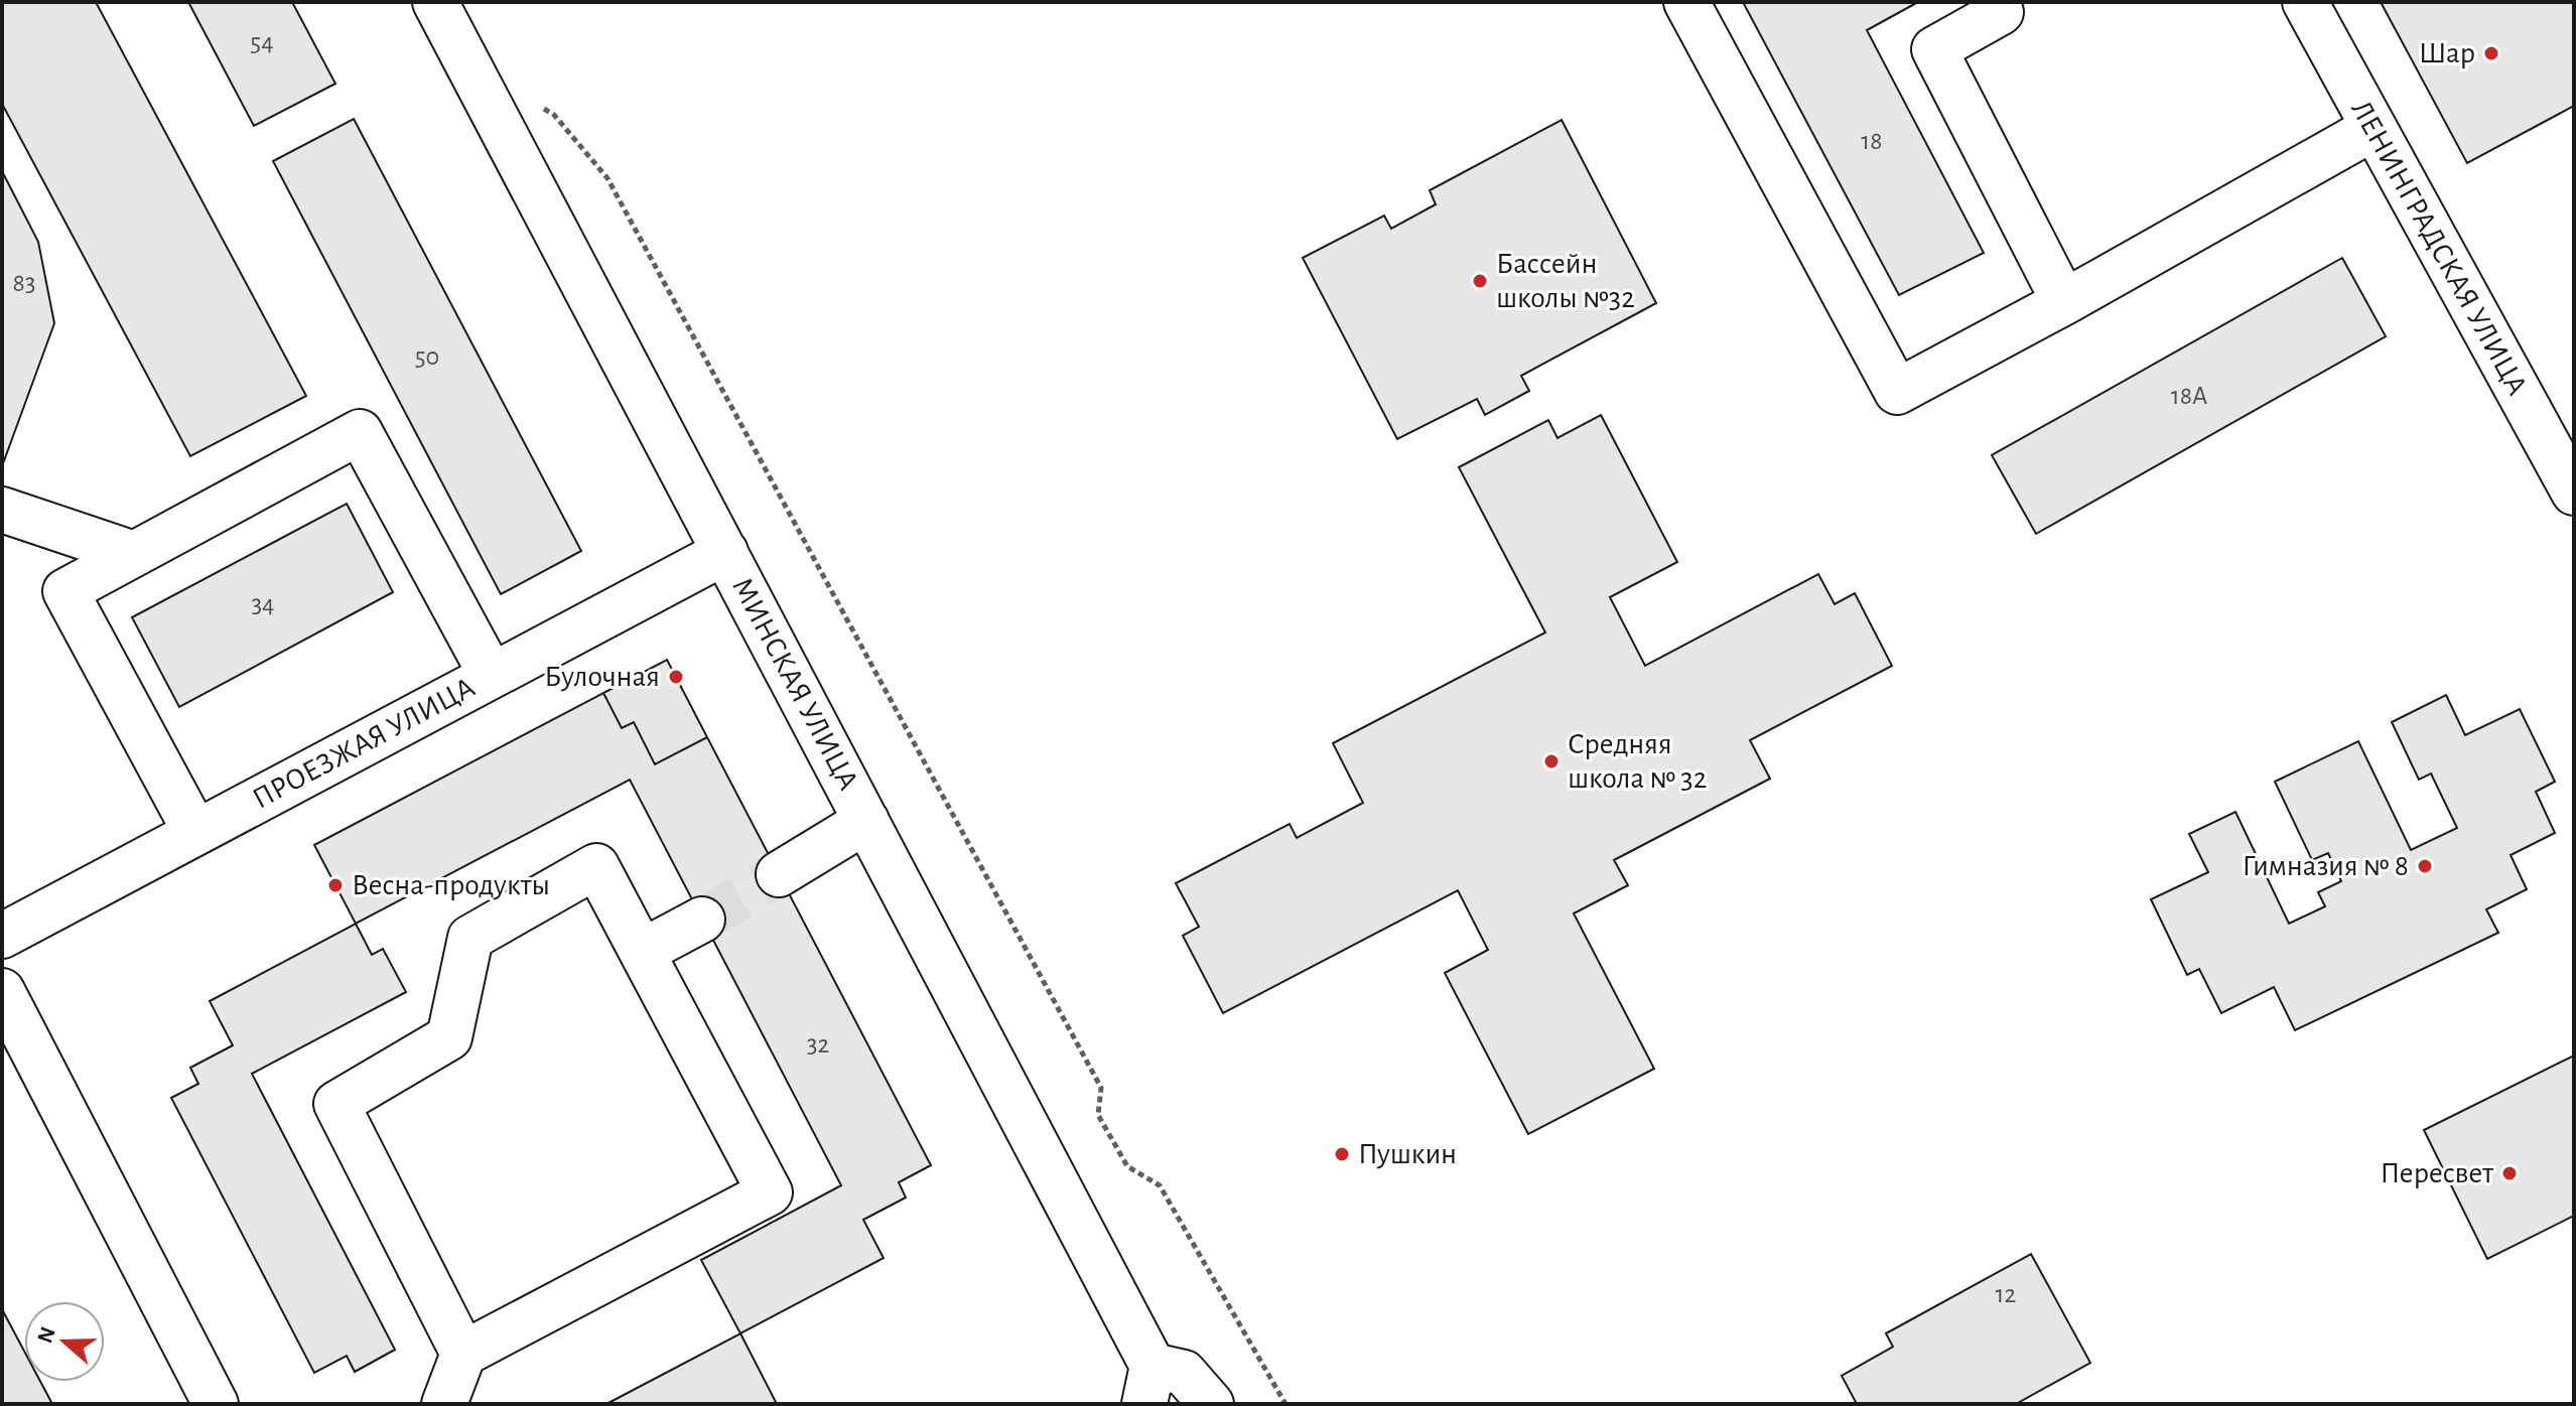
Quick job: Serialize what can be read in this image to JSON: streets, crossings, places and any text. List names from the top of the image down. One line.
{"streets":{"street":["ЛЕНИНГРАДСКАЯ УЛИЦА","МИНСКАЯ УЛИЦА","ПРОЕЗЖАЯ УЛИЦА"]},"crossings":[["МИНСКАЯ УЛИЦА","ПРОЕЗЖАЯ УЛИЦА"]],"places":["Шар","Бассейн школы №32","Булочная","Средняя школа № 32","Гимназия № 8","Весна-продукты","Пушкин","Пересвет"],"house_numbers":["54","18","83","50","18А","34","32","12"],"north":"left"}
